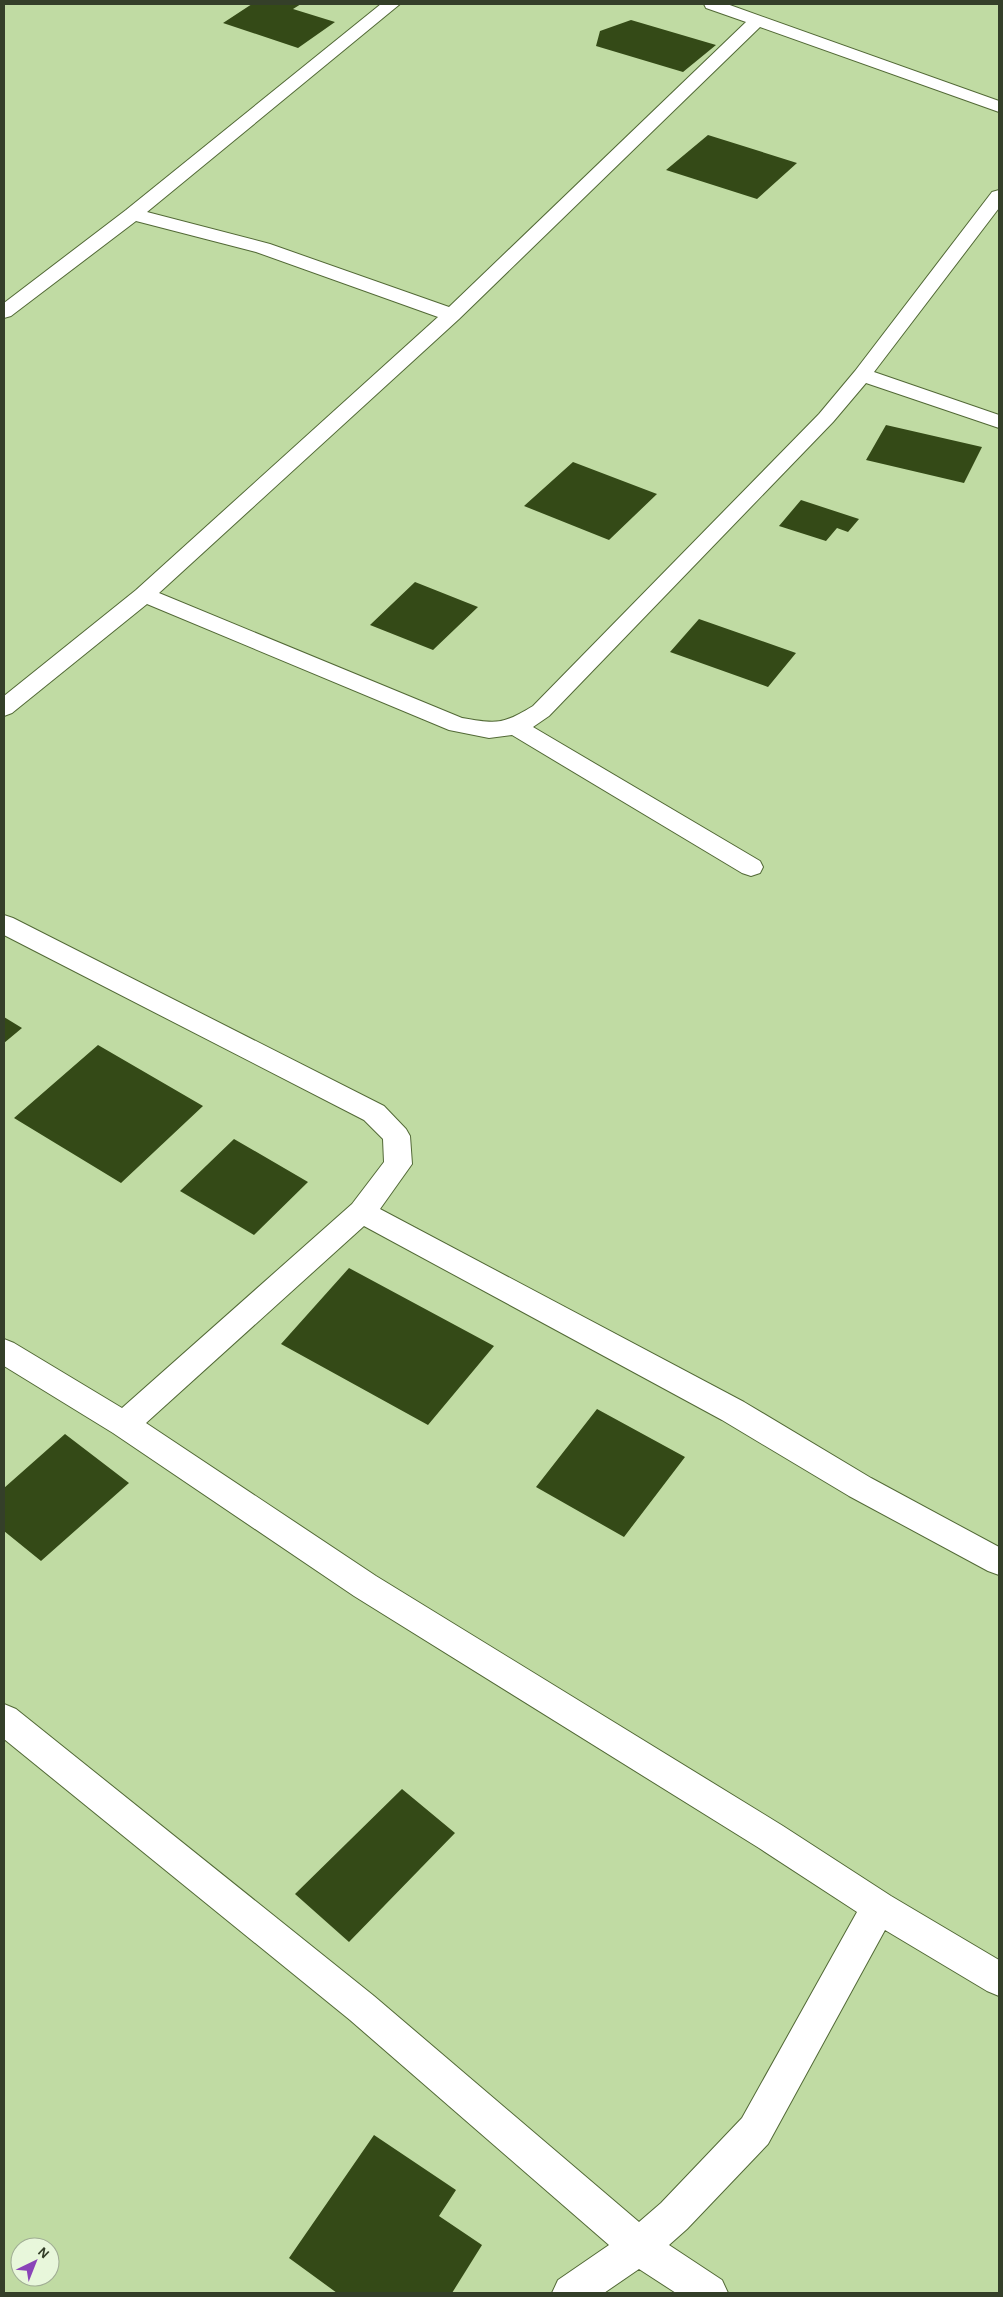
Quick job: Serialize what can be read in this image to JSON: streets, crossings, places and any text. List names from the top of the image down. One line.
{"north":"top right"}
